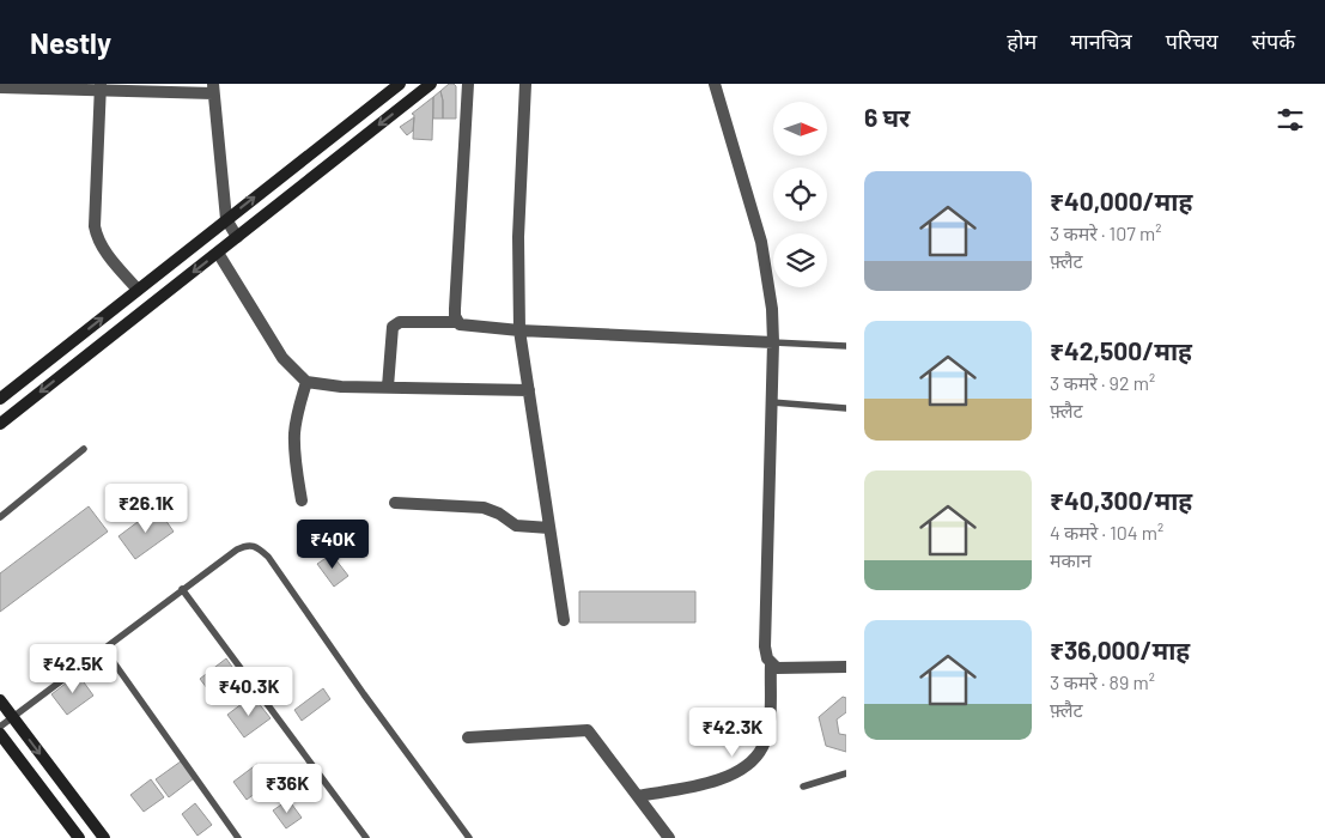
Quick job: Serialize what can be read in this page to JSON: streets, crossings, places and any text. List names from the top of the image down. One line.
{"north":"right","page":{"header":"Nestly","nav":["होम","मानचित्र","परिचय","संपर्क"],"heading":"6 घर","list":[{"name":"₹40,000/माह","note":"3 कमरे · 107 m² · फ़्लैट"},{"name":"₹42,500/माह","note":"3 कमरे · 92 m² · फ़्लैट"},{"name":"₹40,300/माह","note":"4 कमरे · 104 m² · मकान"},{"name":"₹36,000/माह","note":"3 कमरे · 89 m² · फ़्लैट"}],"price":["₹26.1K","₹40K","₹42.5K","₹40.3K","₹42.3K","₹36K"]}}
